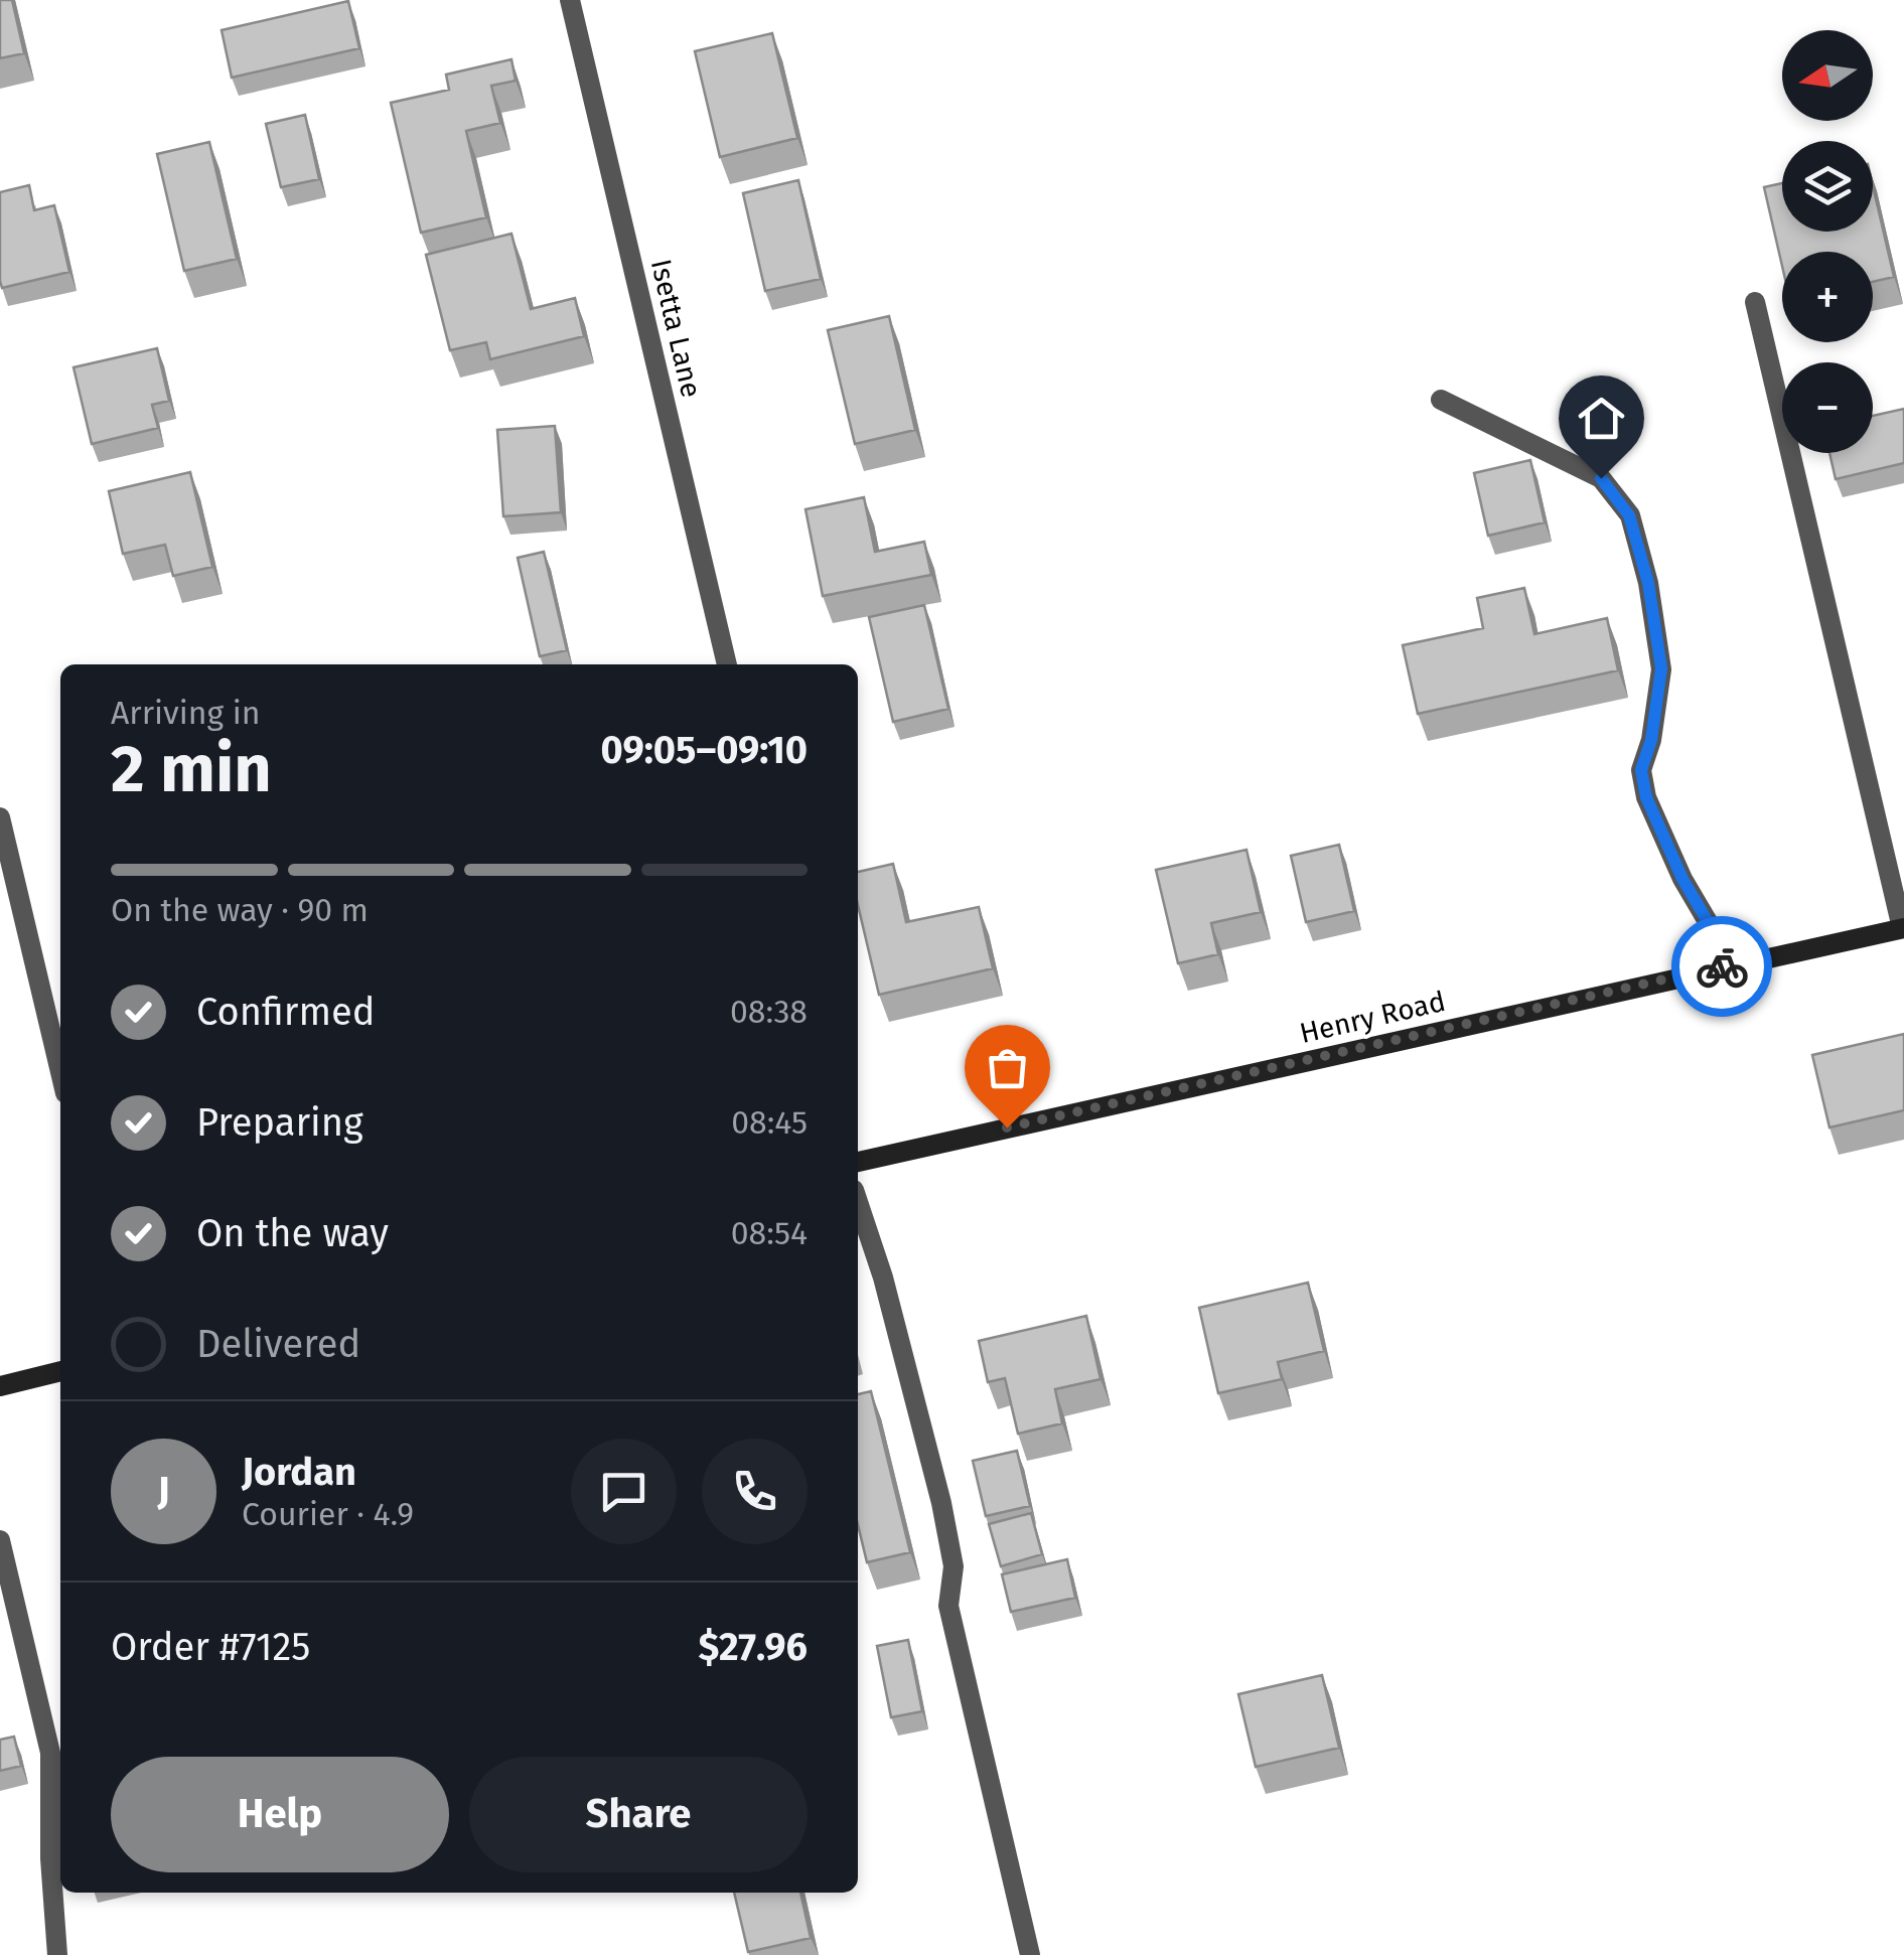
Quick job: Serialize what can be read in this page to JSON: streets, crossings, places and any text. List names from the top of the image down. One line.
{"streets":{"street":["Isetta Lane","Henry Road"]},"north":"left","page":{"map_buttons":["+","−"],"heading":["2 min","Arriving in","09:05–09:10"],"panel":["Jordan","Courier · 4.9","Order #7125","$27.96"],"bar":"On the way · 90 m","list":[["Confirmed","08:38"],["Preparing","08:45"],["On the way","08:54"],"Delivered"],"round":"J","buttons":["Help","Share"]}}
